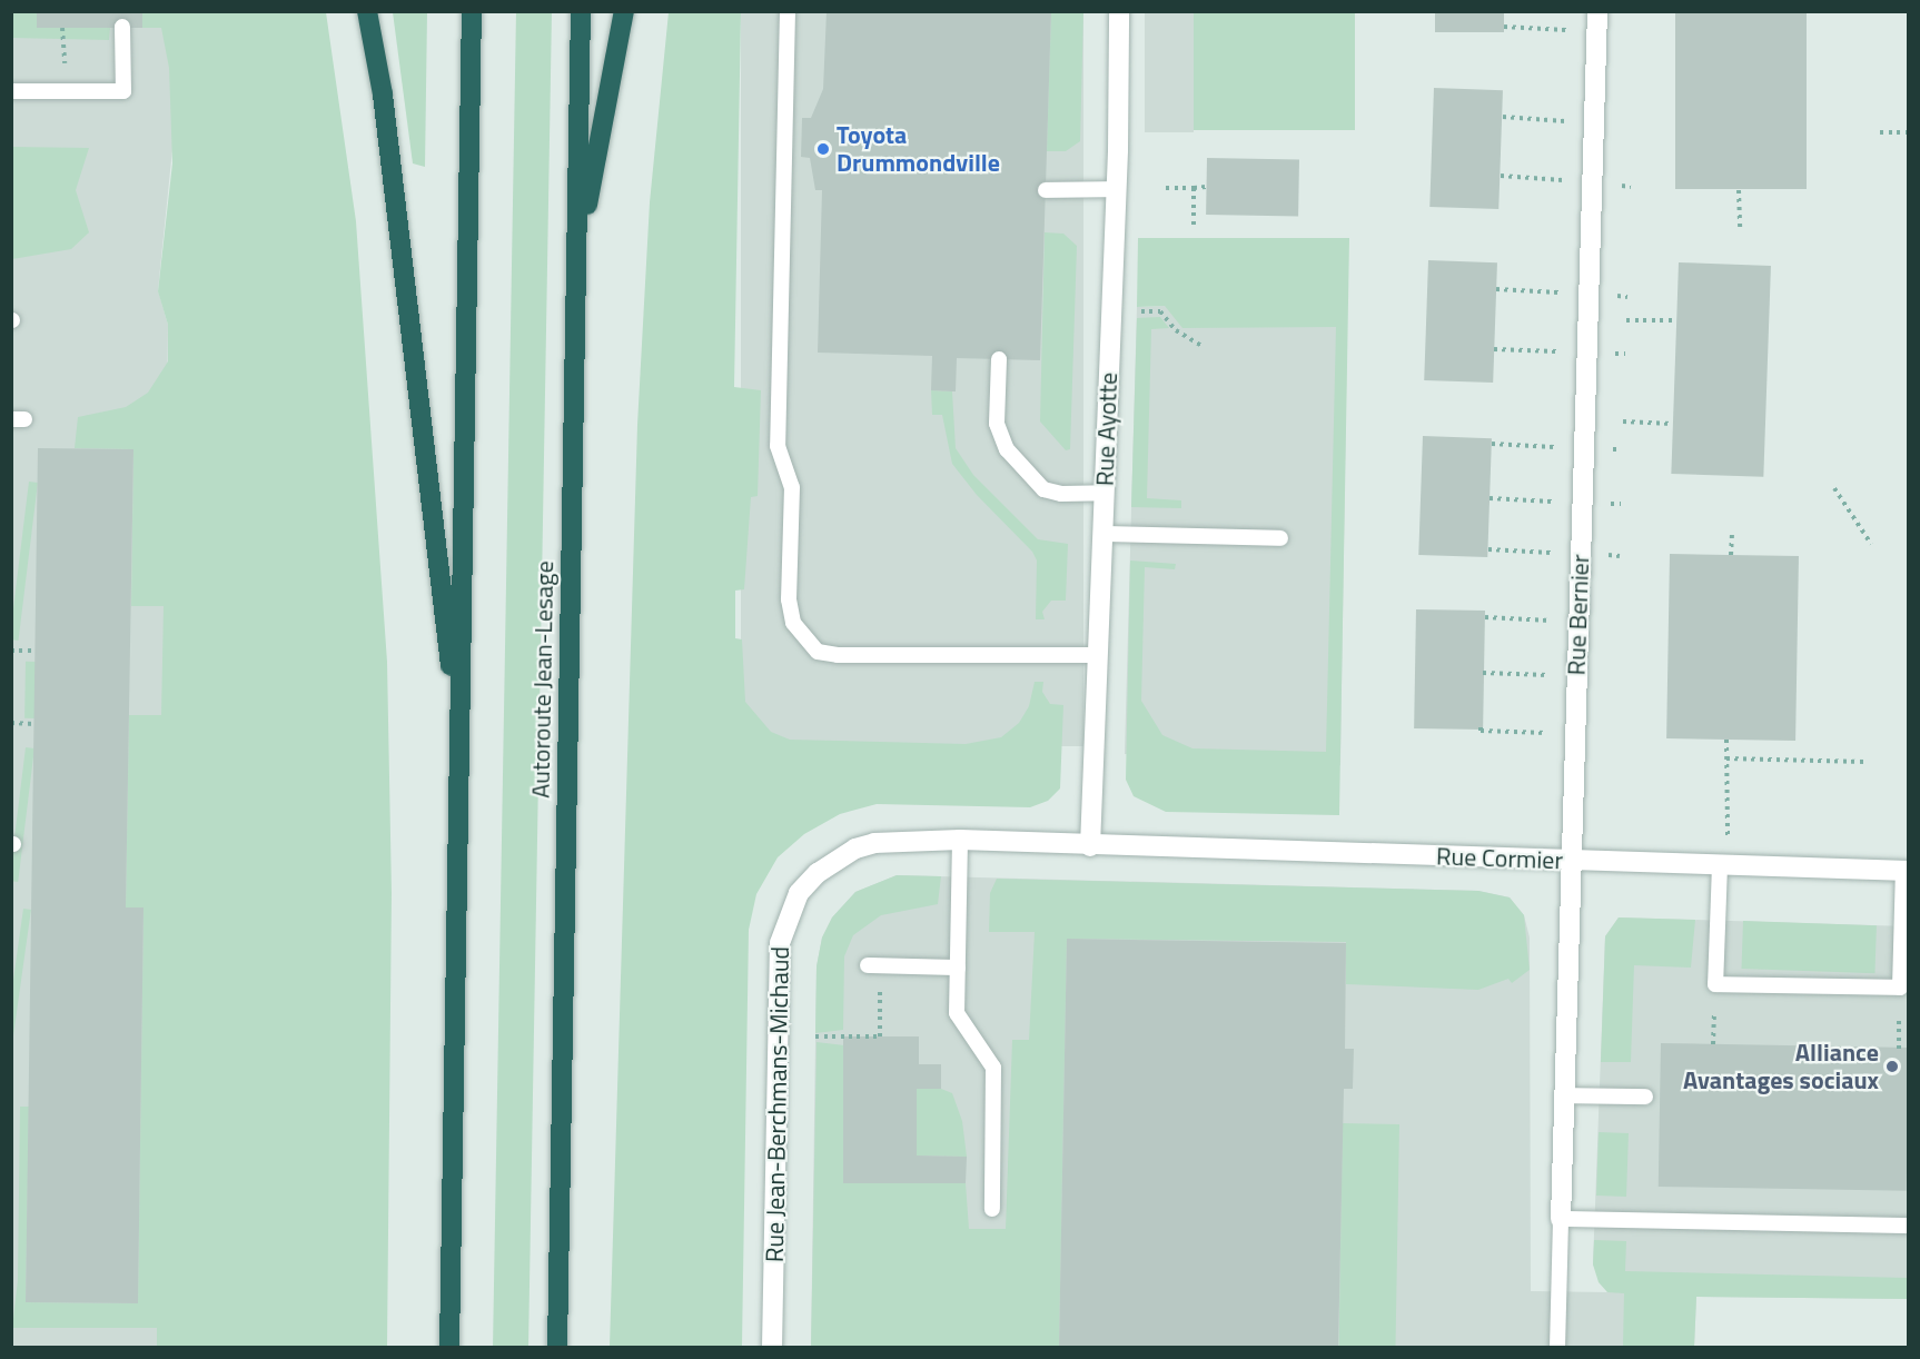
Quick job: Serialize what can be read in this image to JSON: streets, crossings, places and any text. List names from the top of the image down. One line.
{"streets":{"highway":["Autoroute Jean-Lesage"],"street":["Rue Ayotte","Rue Bernier","Rue Cormier","Rue Jean-Berchmans-Michaud"]},"crossings":[["Rue Ayotte","Rue Cormier"],["Rue Ayotte","Rue Jean-Berchmans-Michaud"],["Rue Bernier","Rue Cormier"],["Rue Cormier","Rue Jean-Berchmans-Michaud"]],"places":["Toyota Drummondville","Alliance Avantages sociaux"]}
